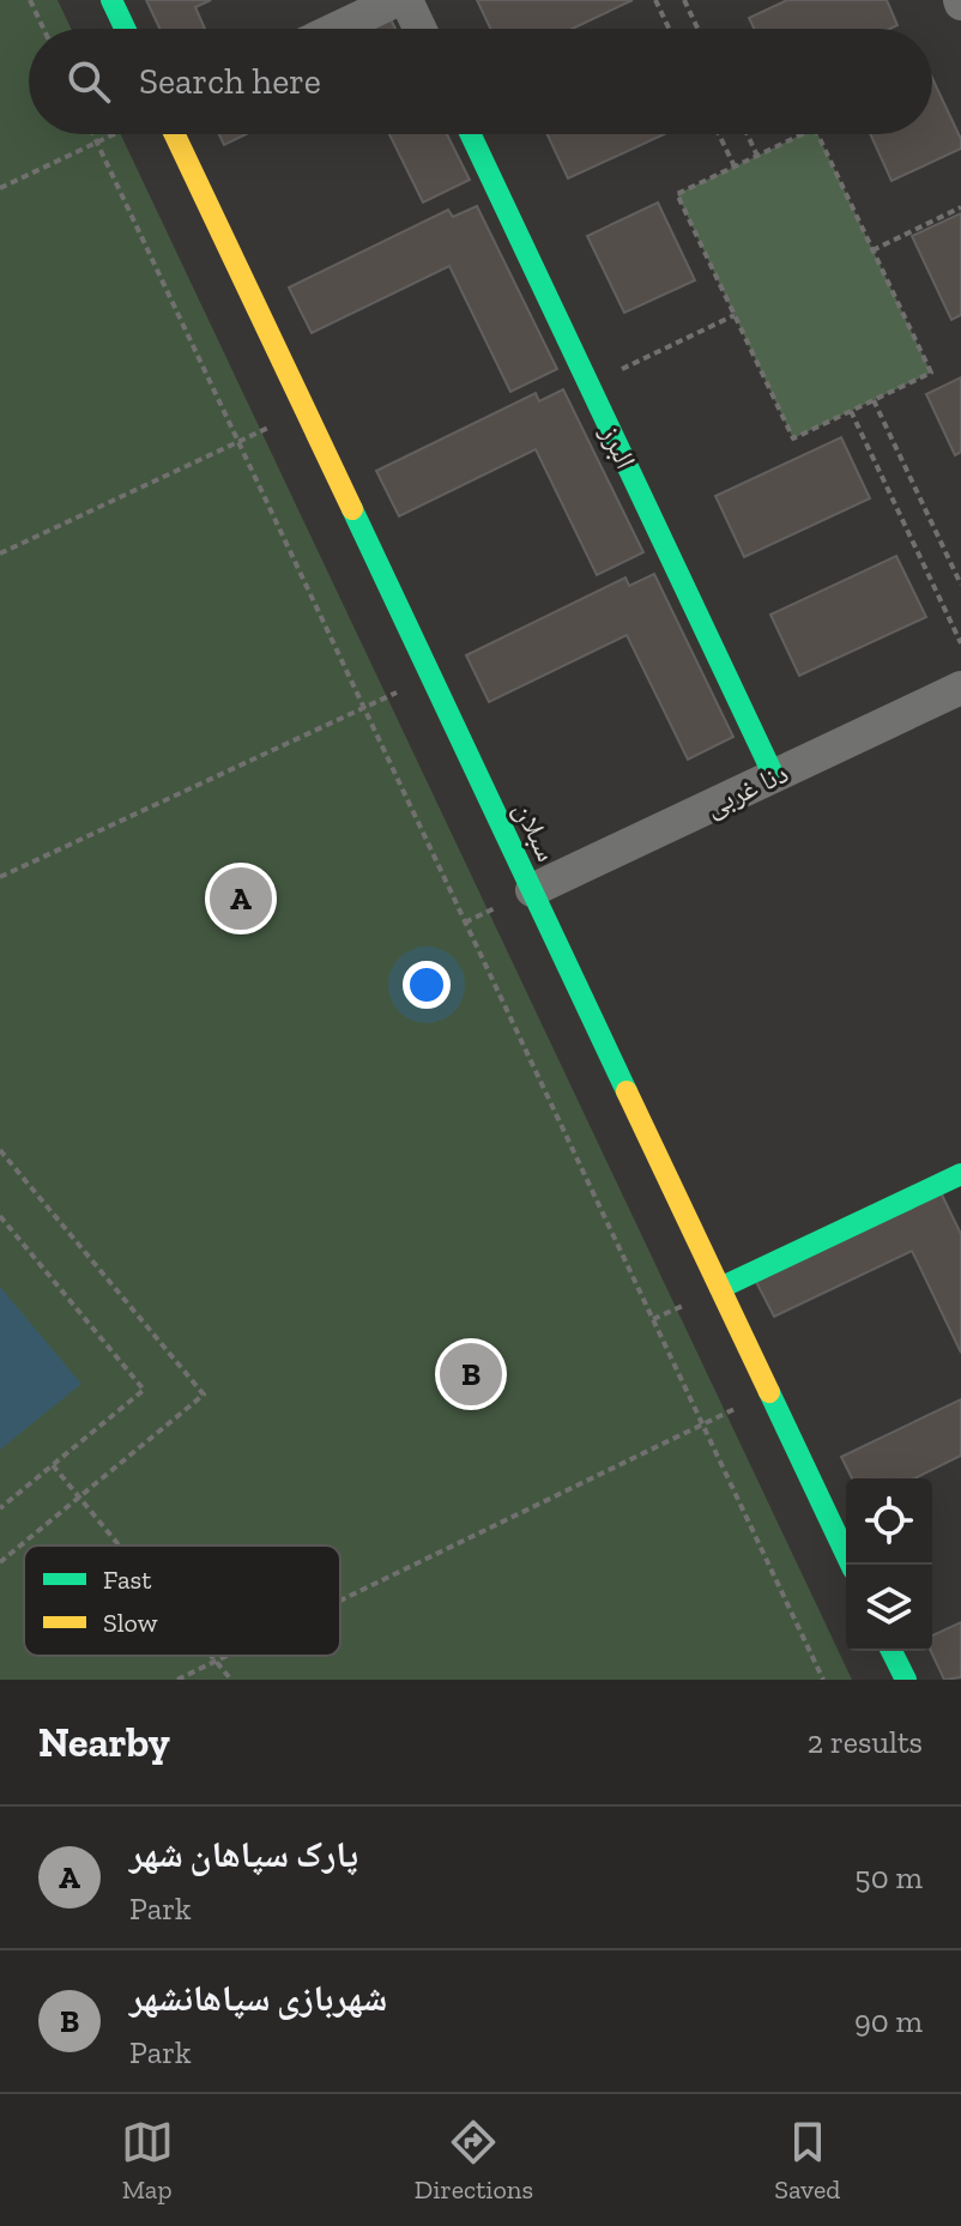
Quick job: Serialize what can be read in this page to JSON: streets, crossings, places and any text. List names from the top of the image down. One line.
{"streets":{"street":["البرز","دنا غربی","سبلان"]},"crossings":[["البرز","دنا غربی"],["دنا غربی","سبلان"]],"legend":["Fast","Slow"],"page":{"search":"Search here","pins":["A","B"],"heading":["Nearby","2 results"],"list":[{"mark":"A","name":"پارک سپاهان شهر","note":"Park","value":"50 m"},{"mark":"B","name":"شهربازی سپاهانشهر","note":"Park","value":"90 m"}],"nav":["Map","Directions","Saved"]}}
